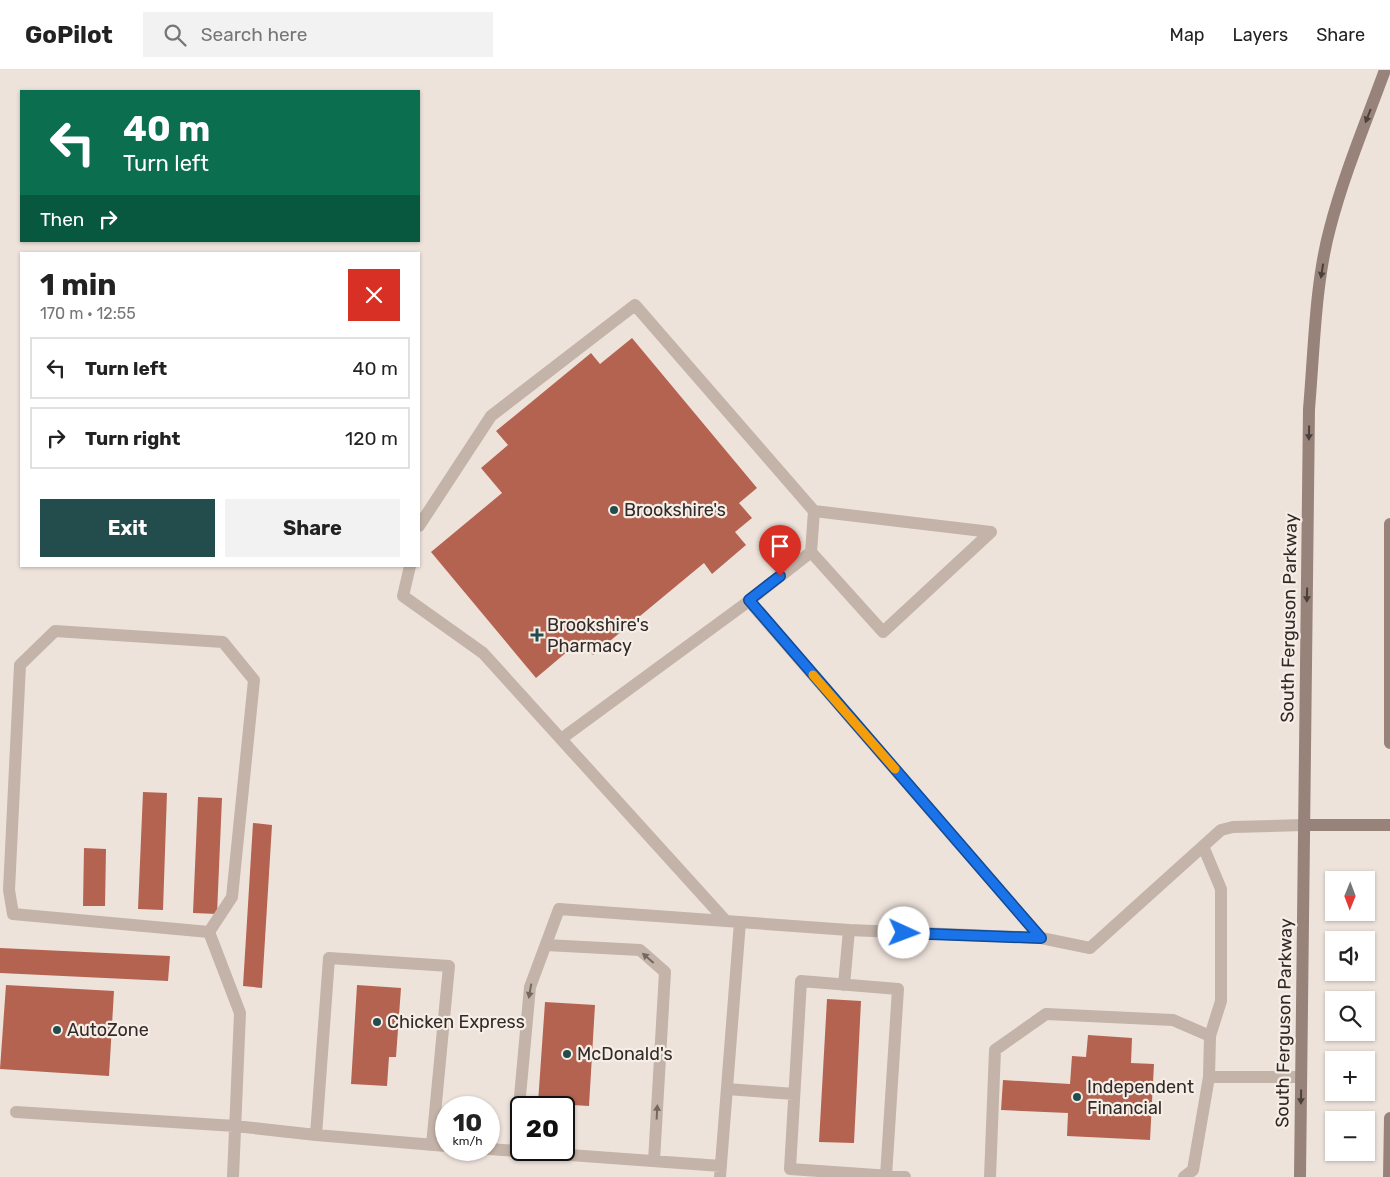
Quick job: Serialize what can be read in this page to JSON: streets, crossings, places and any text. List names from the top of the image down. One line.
{"streets":{"street":["South Ferguson Parkway"]},"places":{"other":["Brookshire's","Chicken Express","AutoZone","McDonald's","Independent Financial"],"health":["Brookshire's Pharmacy"]},"north":"bottom","page":{"header":"GoPilot","search":"Search here","nav":["Map","Layers","Share"],"turn":["40 m","Turn left"],"then":"Then","heading":["1 min","170 m · 12:55"],"list":[{"name":"Turn left","value":"40 m"},{"name":"Turn right","value":"120 m"}],"buttons":["Exit","Share"],"map_buttons":["+","−"],"speed":"10 km/h","limit":"20"}}
